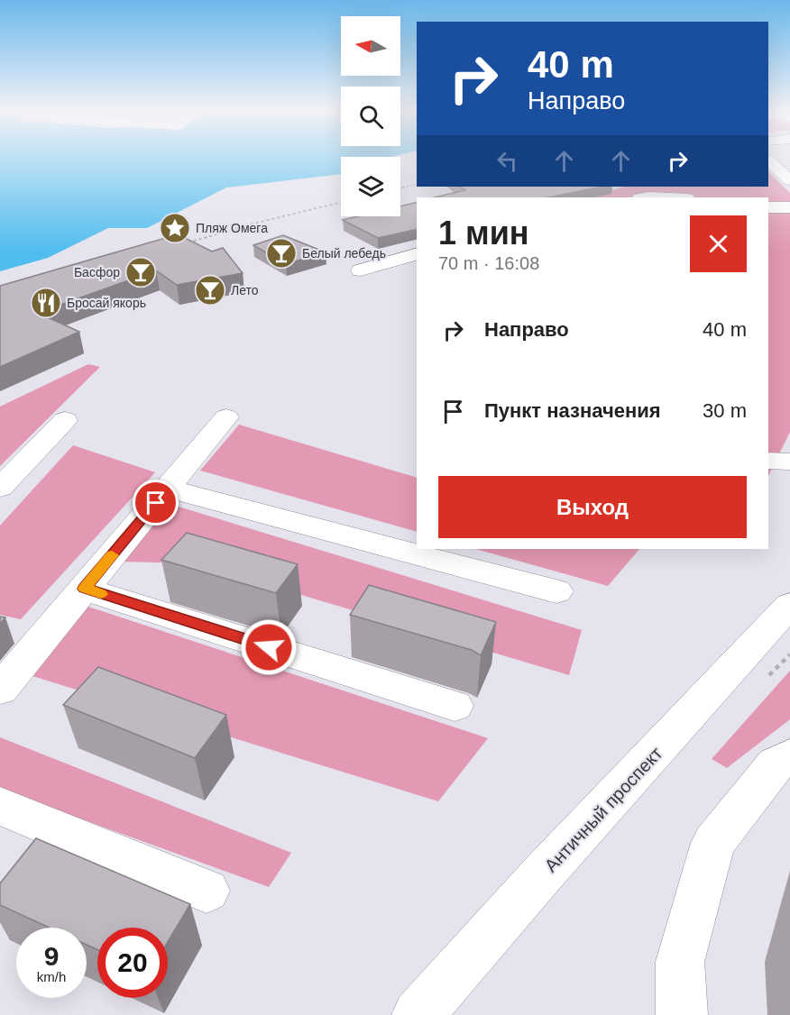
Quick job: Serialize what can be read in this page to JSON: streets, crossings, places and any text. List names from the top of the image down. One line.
{"streets":{"street":["Античный проспект"]},"places":{"place":["Пляж Омега"],"bar":["Белый лебедь","Басфор","Лето"],"restaurant":["Бросай якорь"]},"north":"left","page":{"turn":["40 m","Направо"],"heading":["1 мин","70 m · 16:08"],"list":[{"name":"Направо","value":"40 m"},{"name":"Пункт назначения","value":"30 m"}],"buttons":"Выход","speed":"9 km/h","limit":"20"}}
